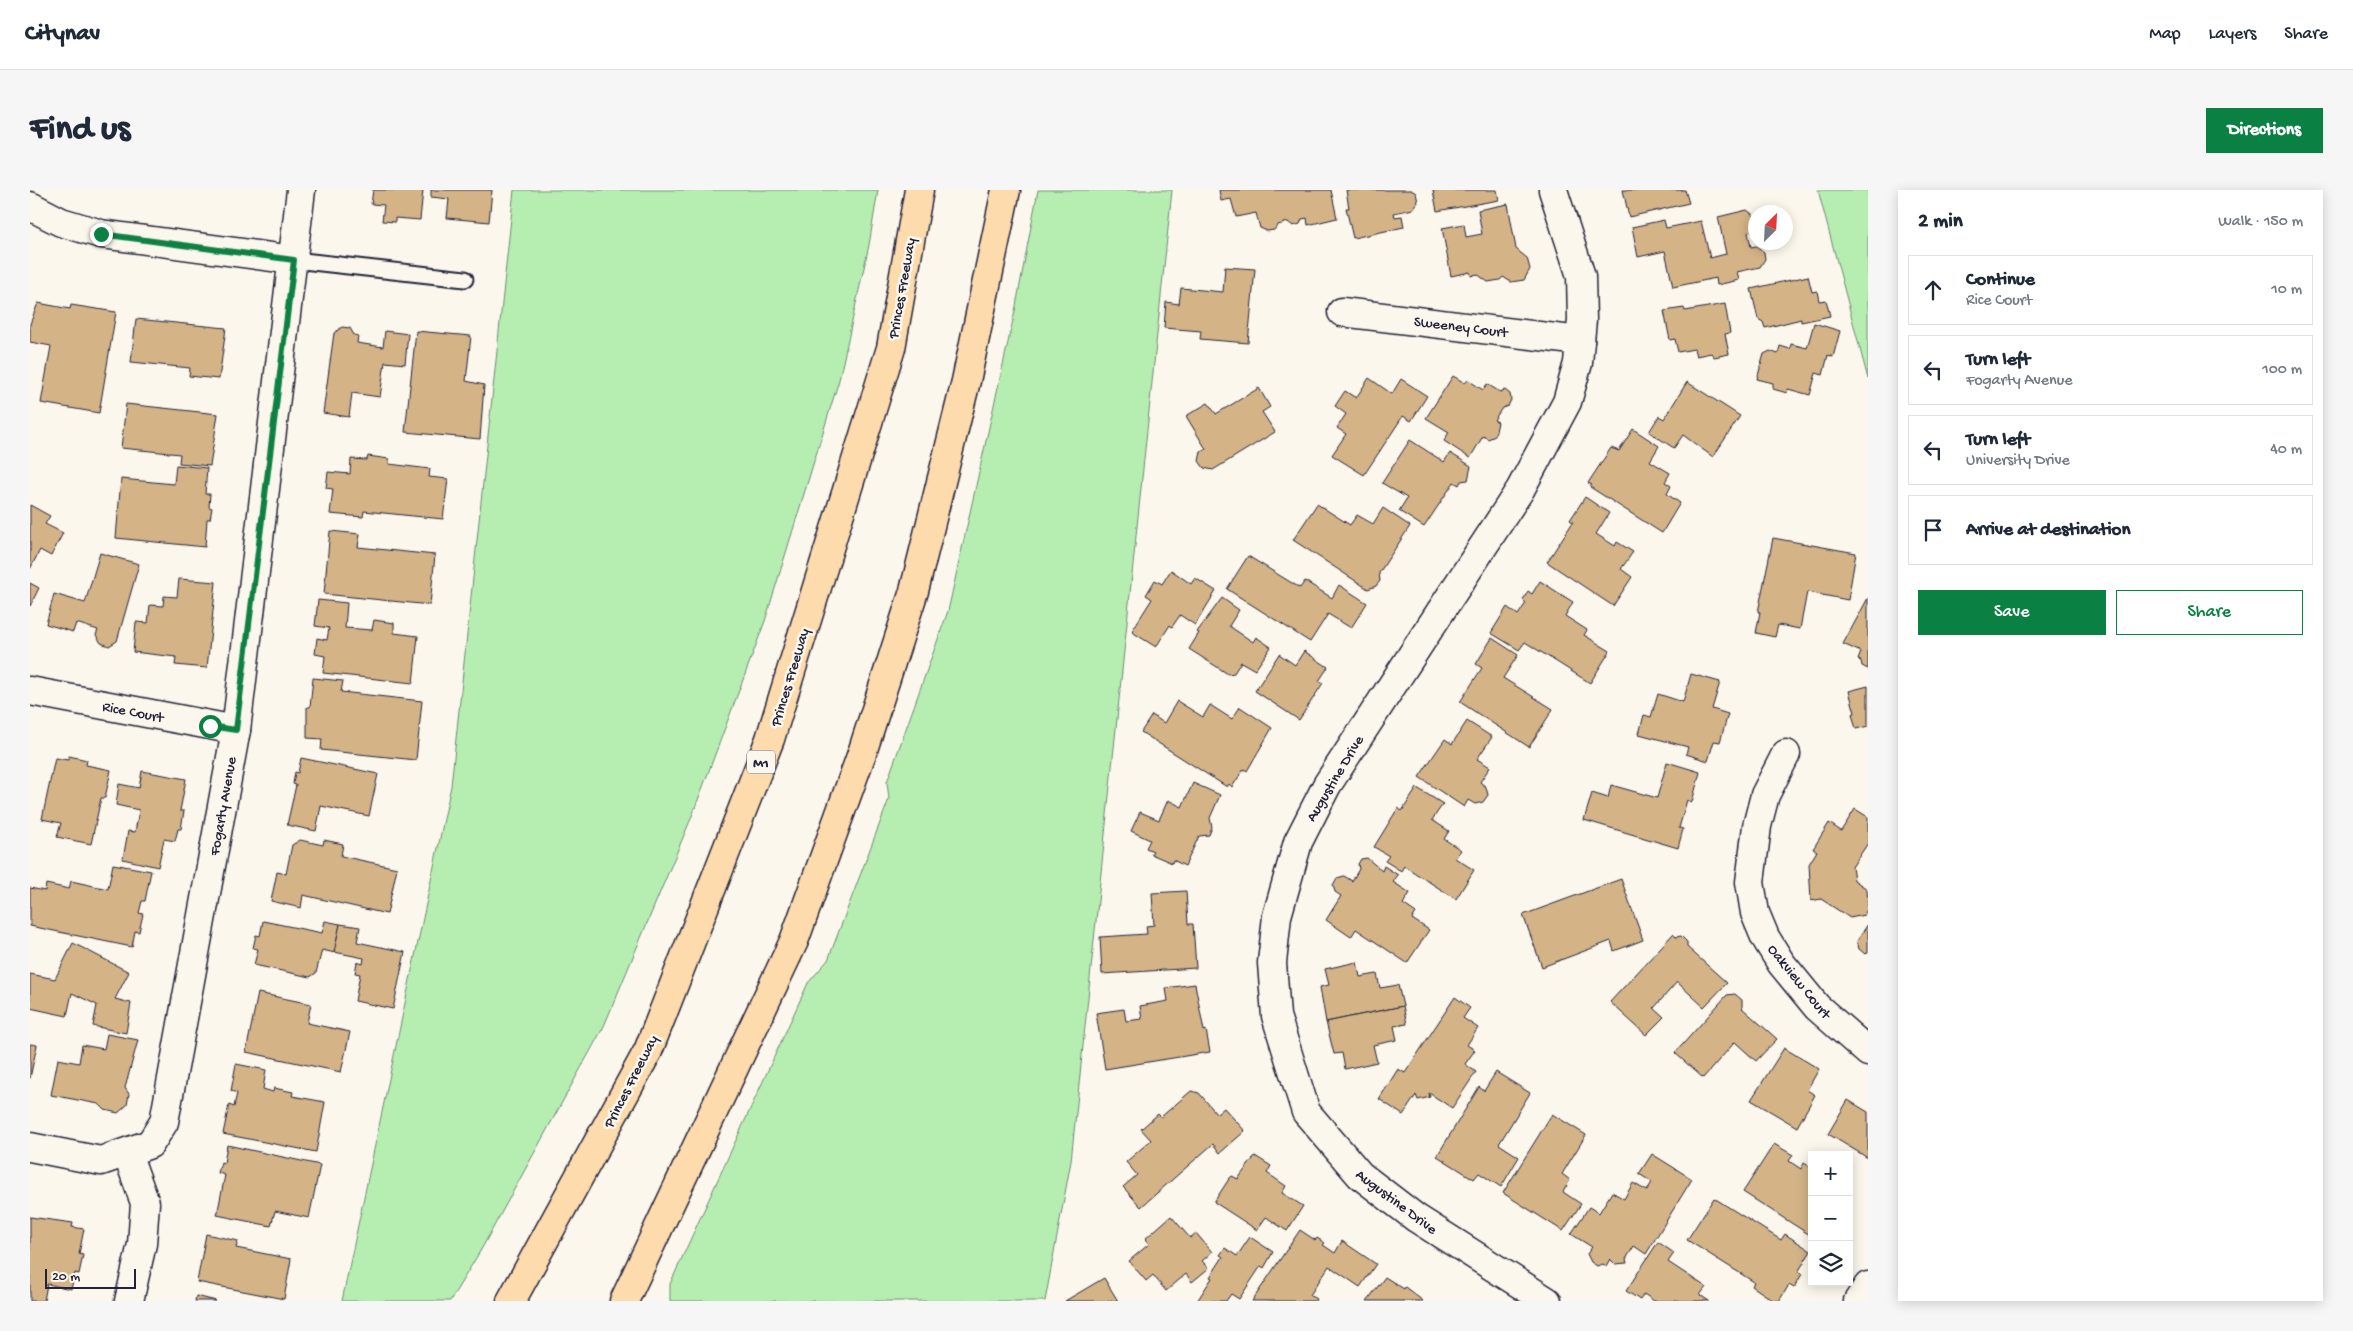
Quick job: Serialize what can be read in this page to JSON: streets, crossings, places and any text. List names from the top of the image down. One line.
{"streets":{"highway":["Princes Freeway","M1"],"street":["Sweeney Court","Rice Court","Augustine Drive","Fogarty Avenue","Oakview Court"]},"crossings":[["Sweeney Court","Augustine Drive"],["Rice Court","Fogarty Avenue"]],"scale_bar":"20 m","north":"top right","page":{"header":"Citynav","nav":["Map","Layers","Share"],"buttons":["Directions",["Save","Share"]],"title":"Find us","heading":["2 min","Walk · 150 m"],"list":[["Continue","Rice Court","10 m"],["Turn left","Fogarty Avenue","100 m"],["Turn left","University Drive","40 m"],"Arrive at destination"],"map_buttons":["+","−"],"scale":"20 m"}}
